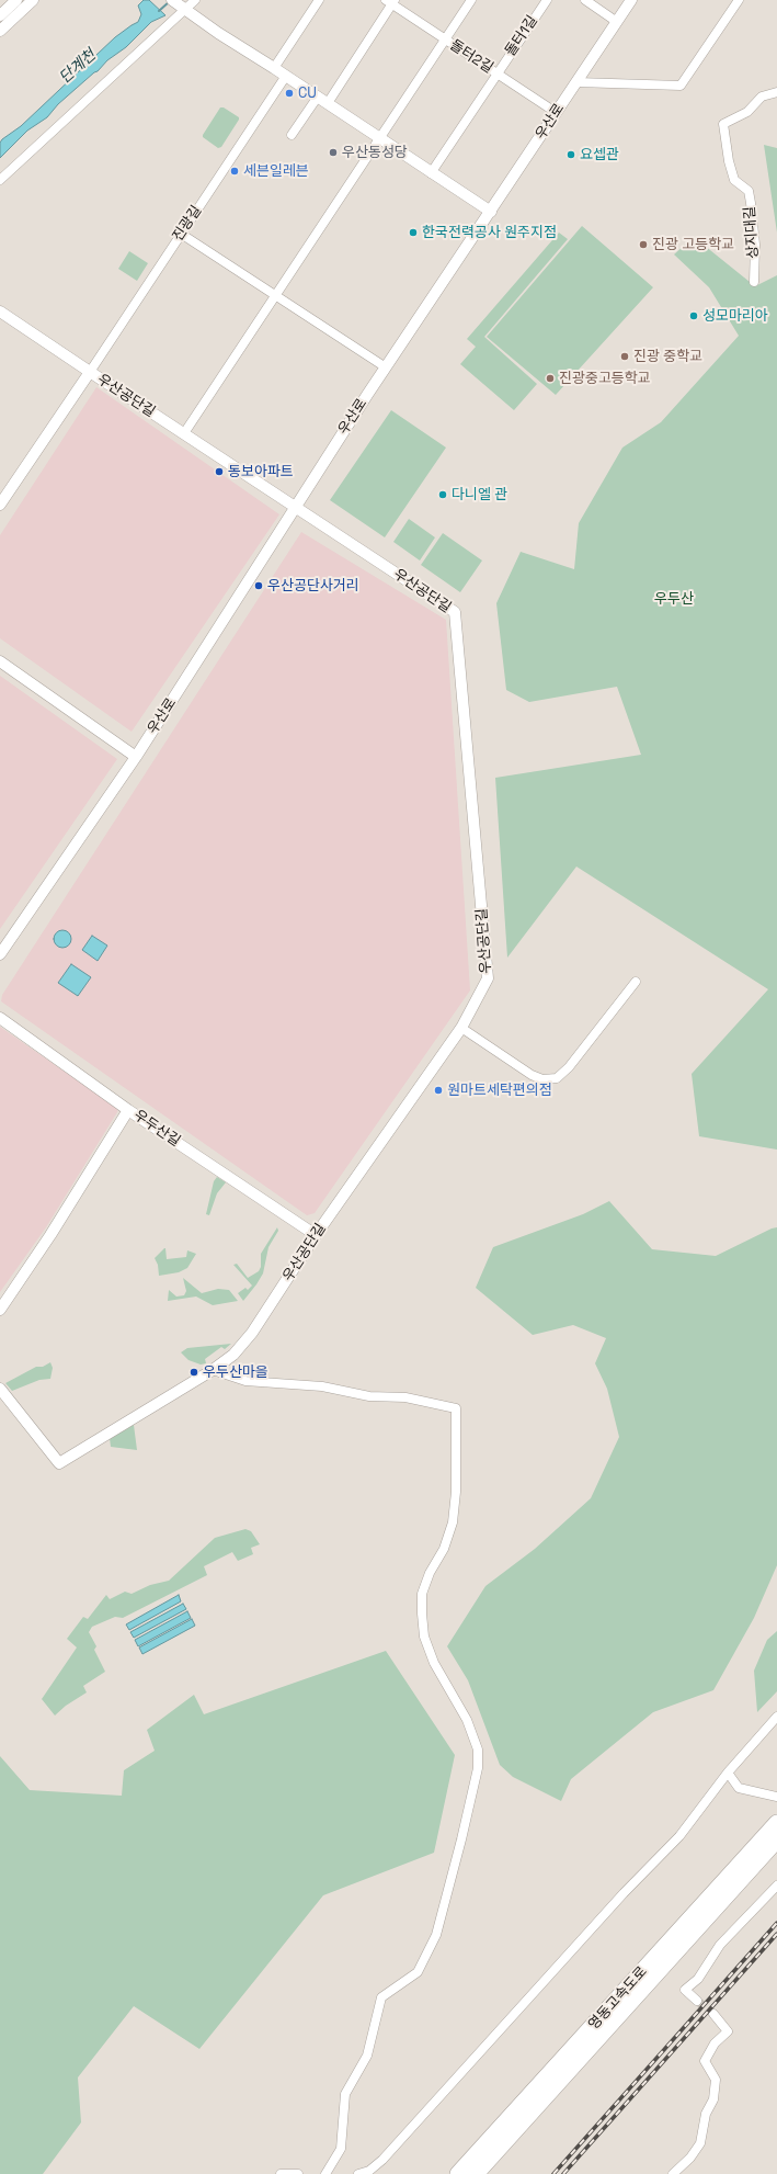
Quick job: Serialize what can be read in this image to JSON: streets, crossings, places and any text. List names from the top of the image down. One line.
{"streets":{"highway":["영동고속도로"],"street":["돌터1길","돌터2길","우산로","진광길","상지대길","우산공단길","우두산길"]},"crossings":[["돌터1길","돌터2길"],["돌터2길","우산로"],["우산로","우산공단길"],["진광길","우산공단길"],["우산공단길","우두산길"]],"water":["단계천"],"parks":["우두산"],"places":["CU","우산동성당","요셉관","세븐일레븐","한국전력공사 원주지점","진광 고등학교","성모마리아","진광 중학교","진광중고등학교","동보아파트","다니엘 관","우산공단사거리","원마트세탁편의점","우두산마을"]}
